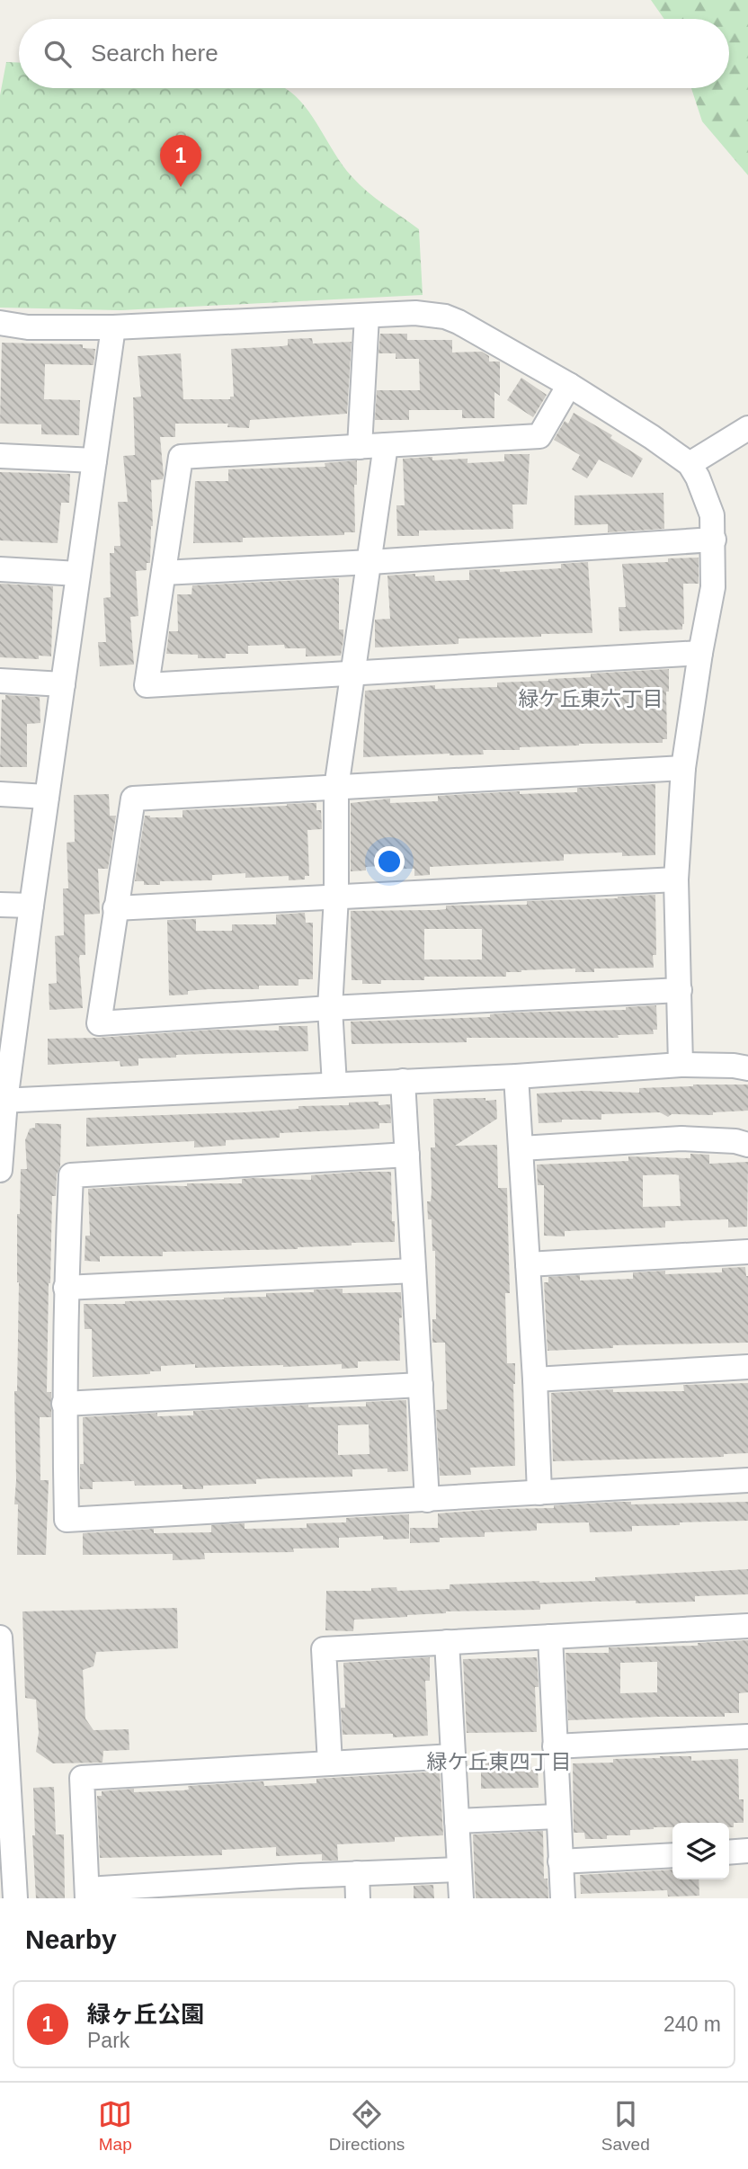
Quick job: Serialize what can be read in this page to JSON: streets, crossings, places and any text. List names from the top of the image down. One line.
{"districts":["緑ケ丘東六丁目","緑ケ丘東四丁目"],"page":{"search":"Search here","pins":"1","heading":"Nearby","list":[{"mark":"1","name":"緑ヶ丘公園","note":"Park","value":"240 m"}],"nav":["Map","Directions","Saved"]}}
